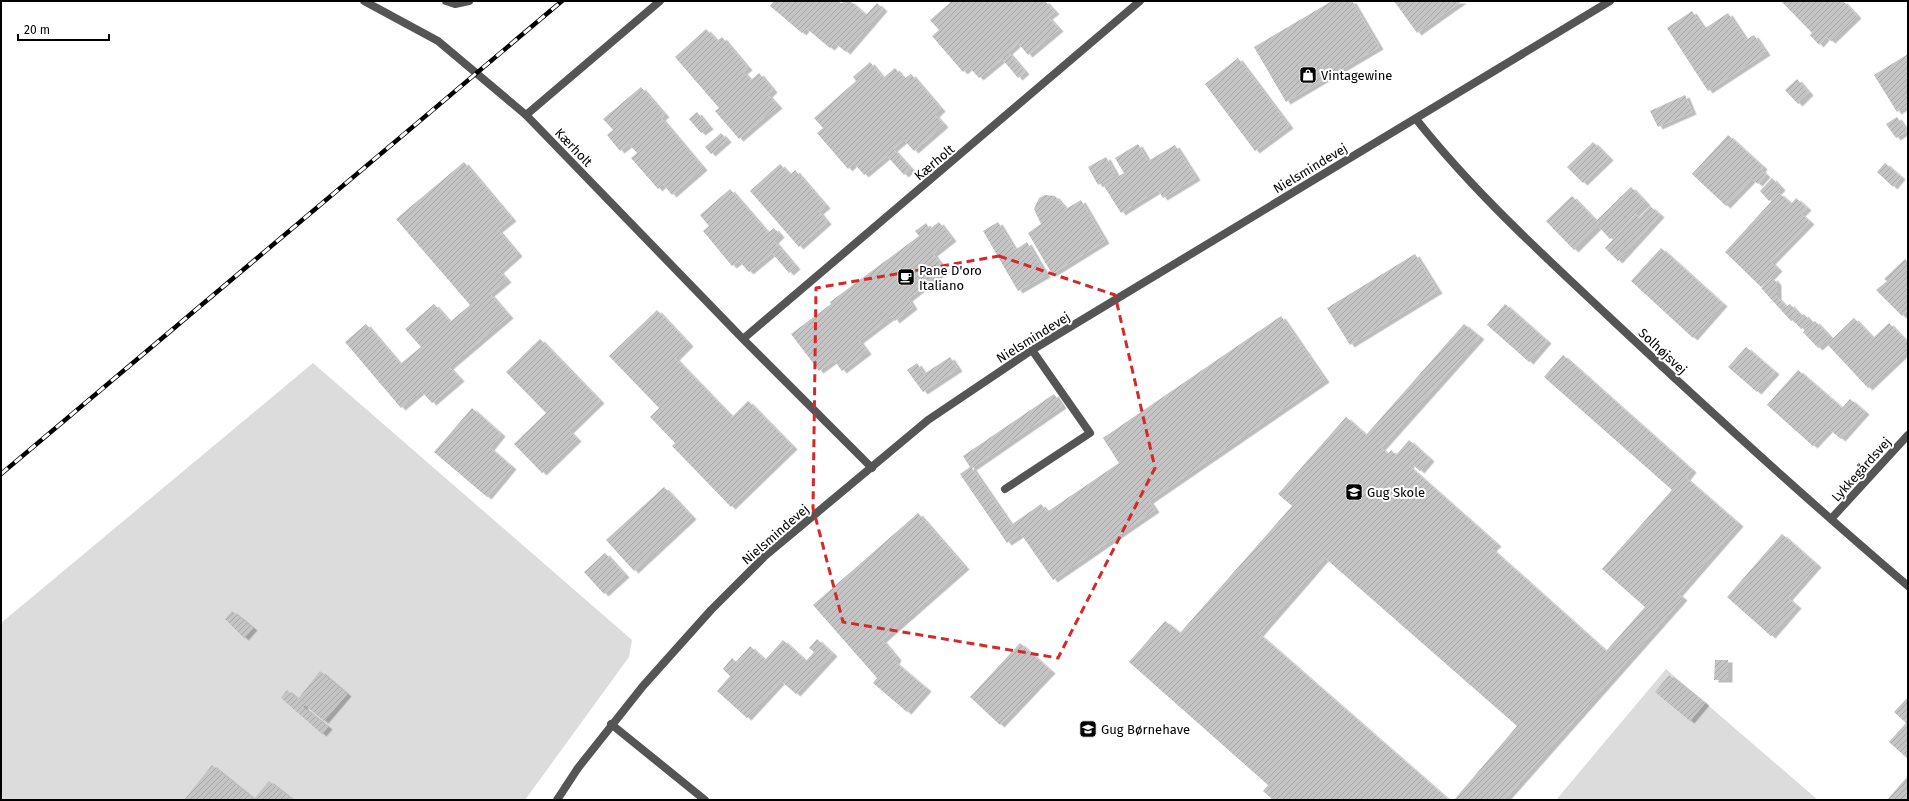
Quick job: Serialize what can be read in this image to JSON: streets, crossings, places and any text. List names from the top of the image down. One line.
{"streets":{"street":["Kærholt","Nielsmindevej","Solhøjsvej","Lykkegårdsvej"]},"crossings":[["Kærholt","Nielsmindevej"],["Nielsmindevej","Solhøjsvej"],["Solhøjsvej","Lykkegårdsvej"]],"places":{"shop":["Vintagewine"],"cafe":["Pane D'oro Italiano"],"school or university":["Gug Skole","Gug Børnehave"]},"scale_bar":"20 m"}
